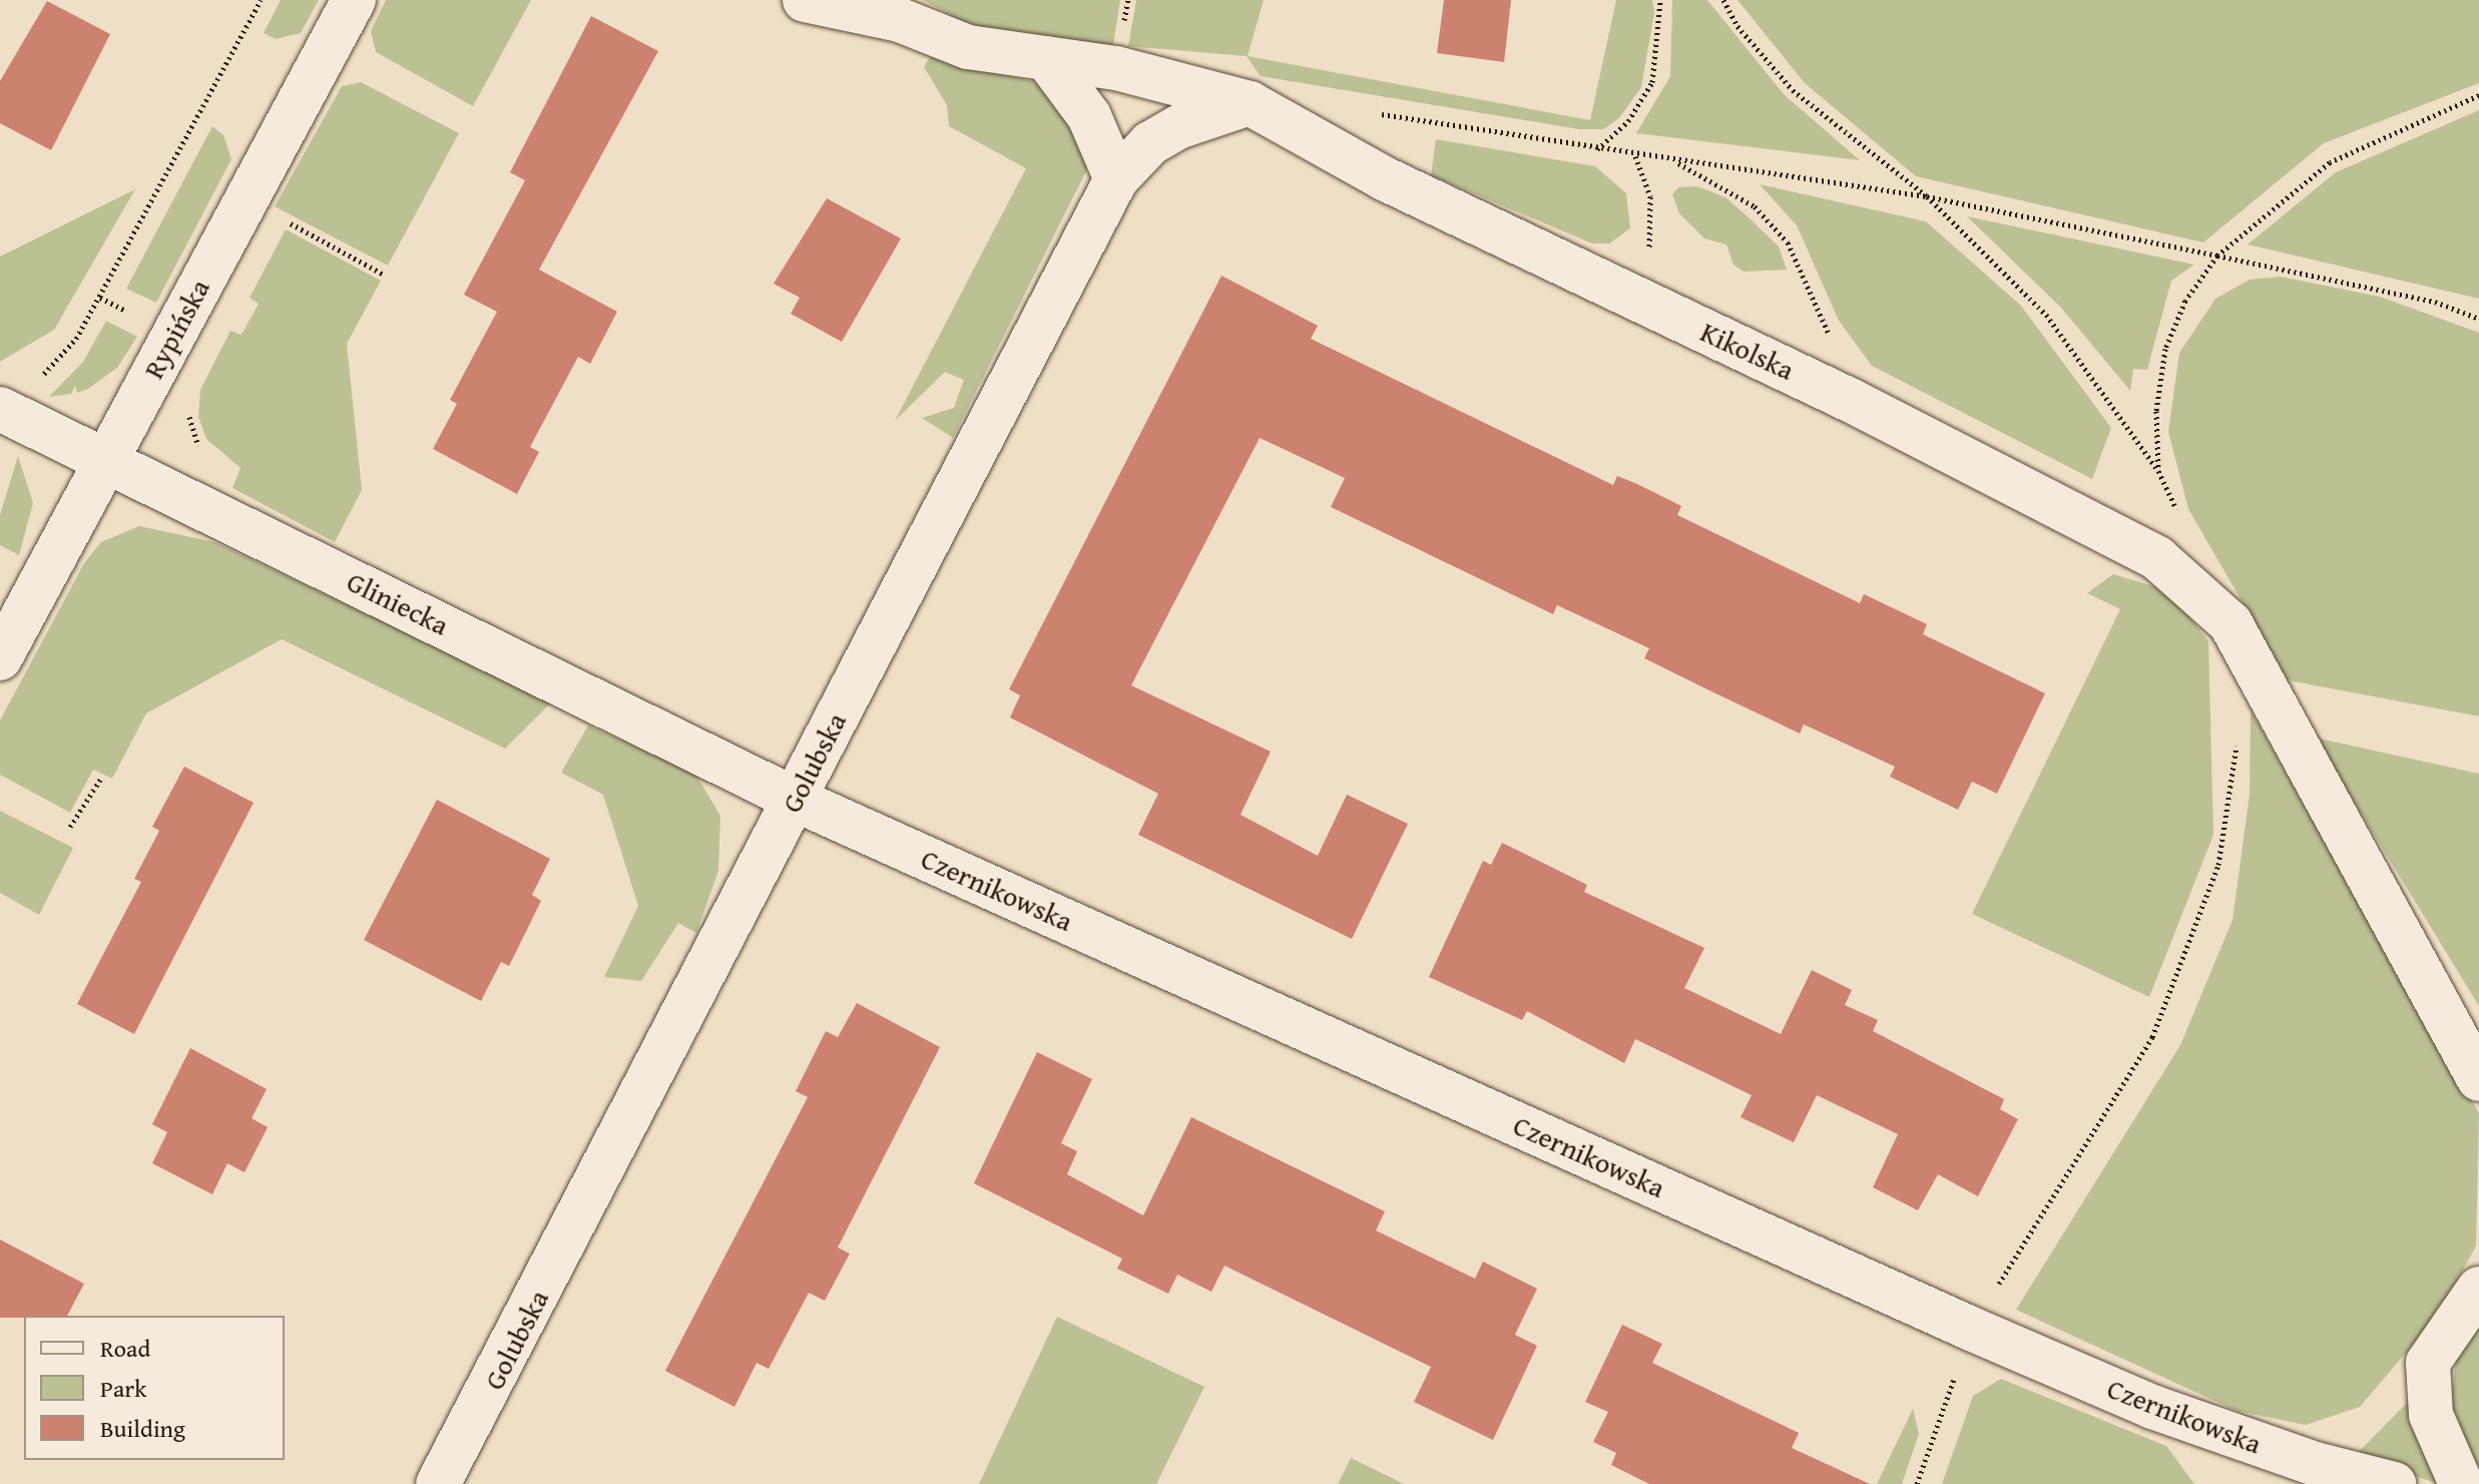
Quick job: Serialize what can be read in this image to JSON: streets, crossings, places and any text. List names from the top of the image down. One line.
{"streets":{"street":["Rypińska","Kikolska","Gliniecka","Golubska","Czernikowska"]},"crossings":[["Rypińska","Gliniecka"],["Kikolska","Golubska"],["Gliniecka","Golubska"],["Gliniecka","Czernikowska"],["Golubska","Czernikowska"]],"legend":["Road","Park","Building"]}
